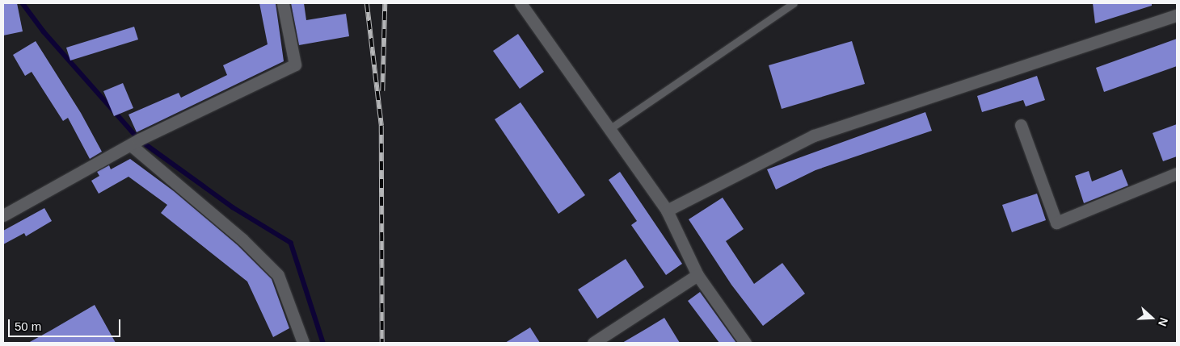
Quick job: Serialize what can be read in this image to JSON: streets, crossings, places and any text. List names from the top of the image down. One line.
{"scale_bar":"50 m","north":"right"}
